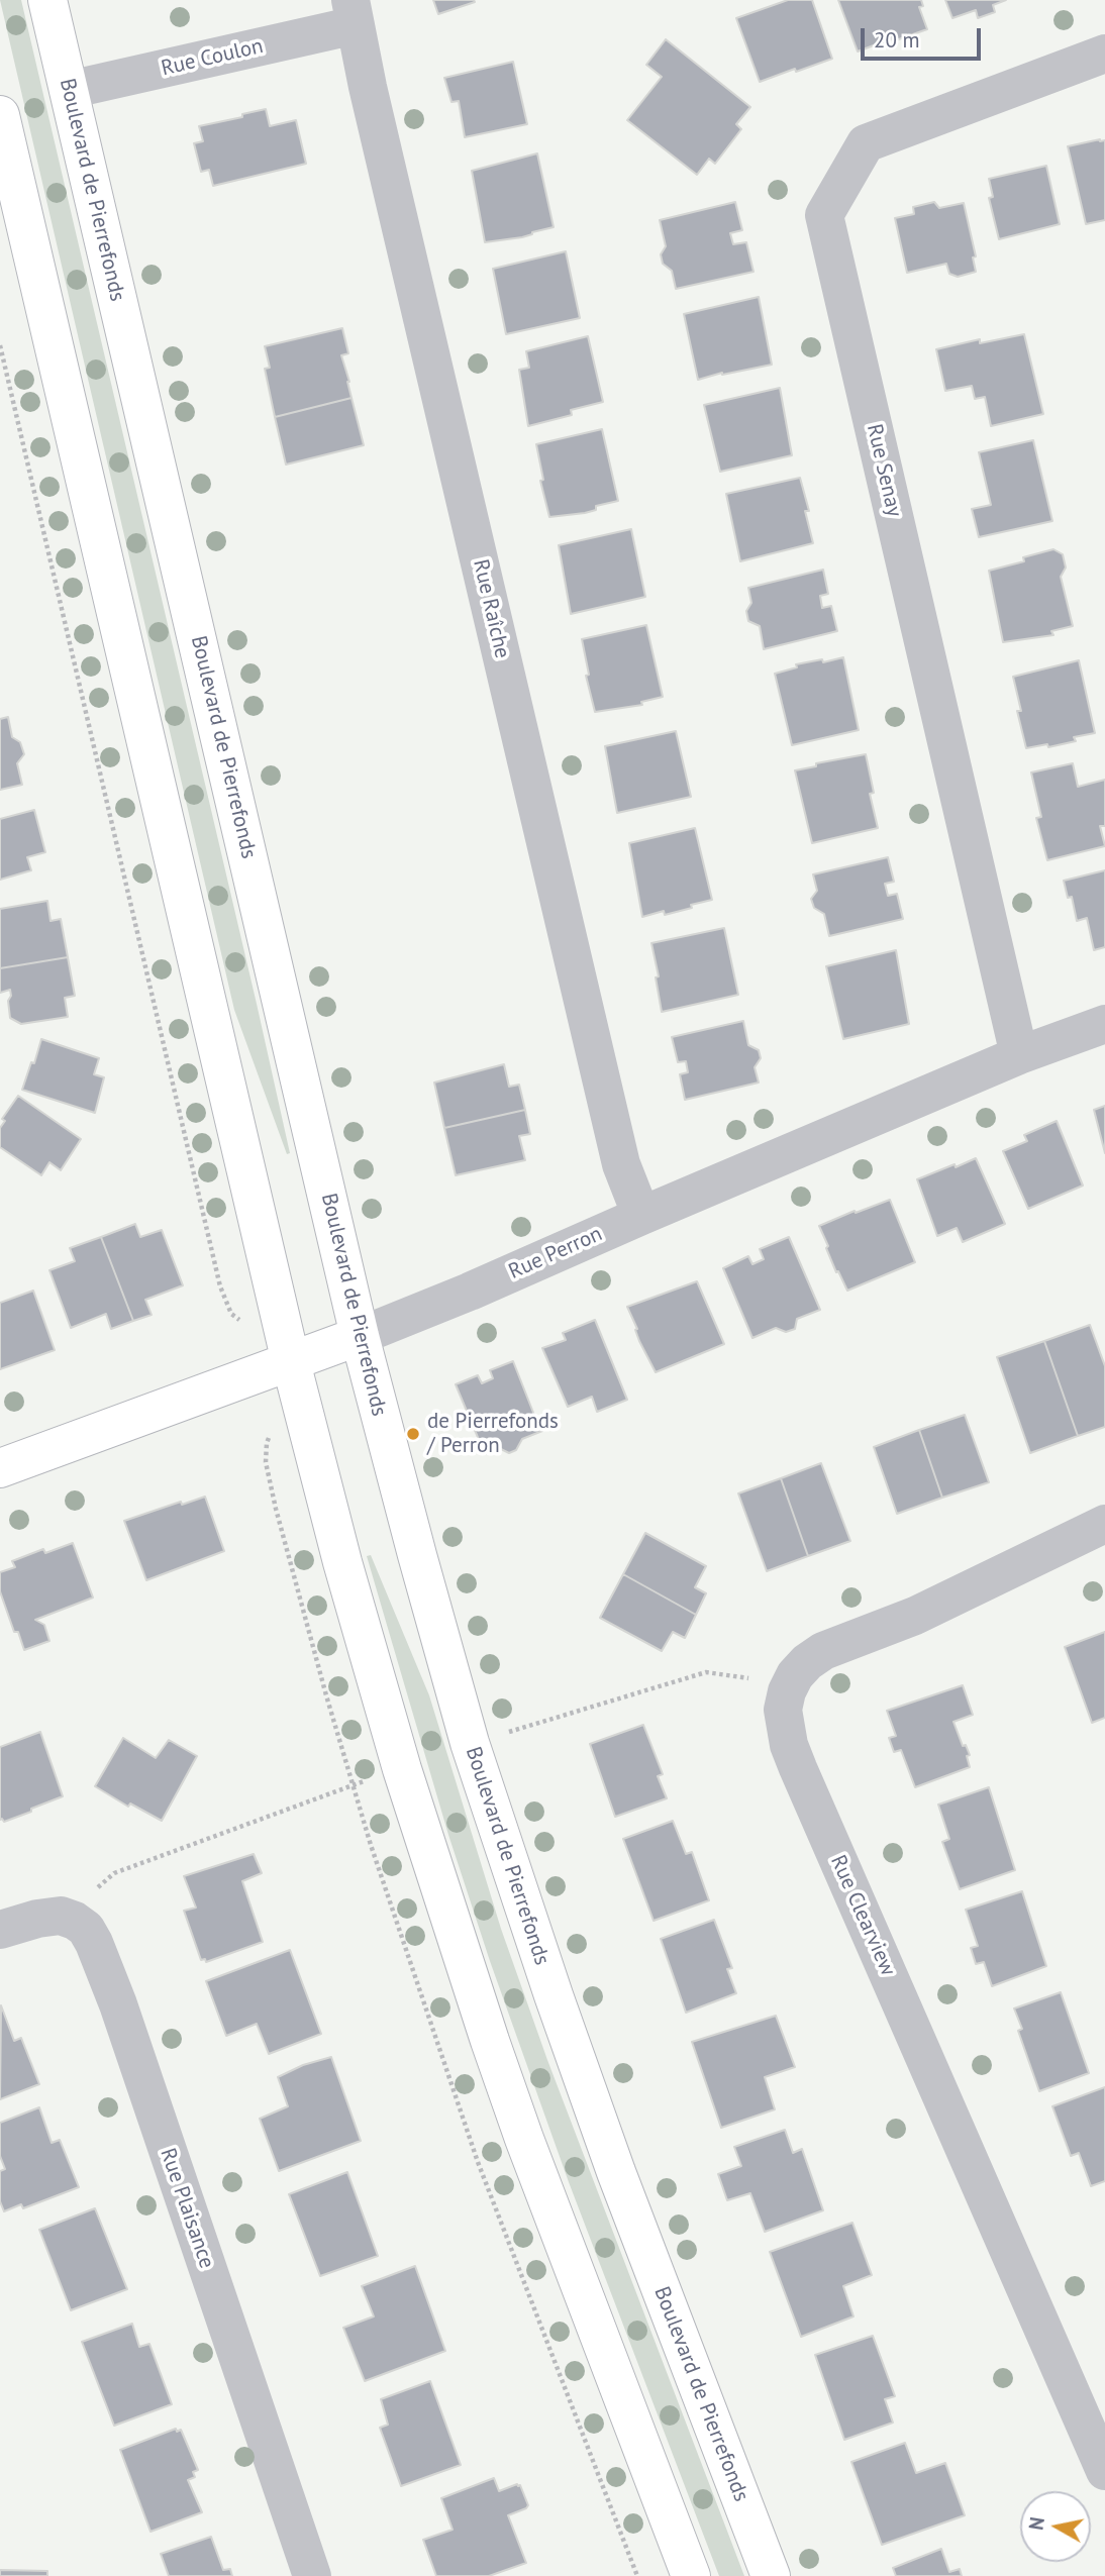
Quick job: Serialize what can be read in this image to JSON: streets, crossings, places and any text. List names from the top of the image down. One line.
{"streets":{"main road":["Boulevard de Pierrefonds","Rue Perron"],"street":["Rue Coulon","Rue Senay","Rue Raîche","Rue Clearview","Rue Plaisance"]},"crossings":[["Rue Coulon","Boulevard de Pierrefonds"],["Rue Coulon","Rue Raîche"],["Boulevard de Pierrefonds","Rue Perron"],["Rue Senay","Rue Perron"],["Rue Raîche","Rue Perron"]],"places":["de Pierrefonds / Perron"],"scale_bar":"20 m","north":"left"}
